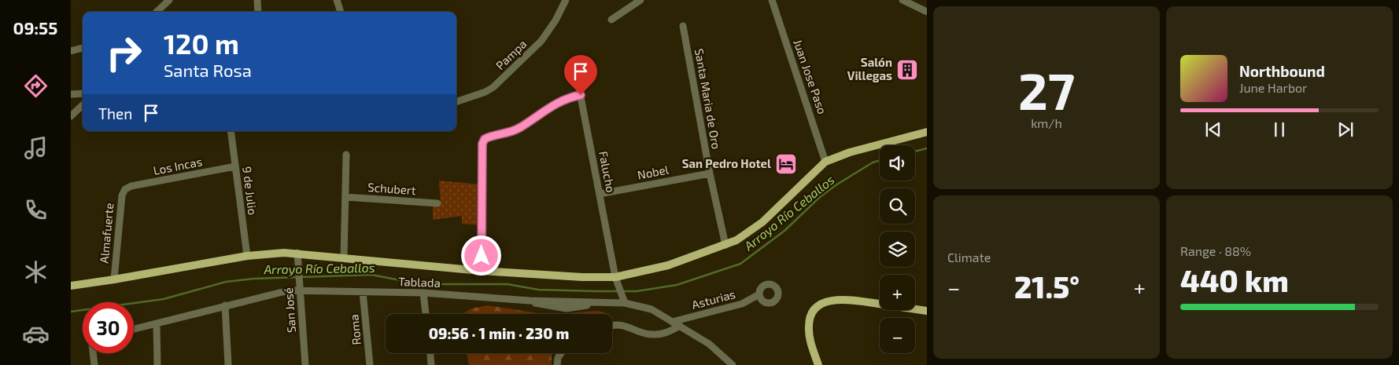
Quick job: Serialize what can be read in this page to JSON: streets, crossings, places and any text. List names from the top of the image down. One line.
{"streets":{"street":["Pampa","Juan Jose Paso","Santa Maria de Oro","Los Incas","Falucho","Nobel","Schubert","9 de Julio","Almafuerte","Tablada","Asturias","San José","Roma"]},"crossings":[["Santa Maria de Oro","Nobel"],["Los Incas","9 de Julio"],["Los Incas","Almafuerte"],["Falucho","Nobel"],["Tablada","Asturias"],["Tablada","San José"],["Tablada","Roma"]],"water":["Arroyo Río Ceballos"],"places":{"building":["Salón Villegas"],"hotel":["San Pedro Hotel"]},"page":{"tabs":"09:55","tile":[["27","km/h"],"Climate",["Range · 88%","440 km"]],"turn":["120 m","Santa Rosa"],"song":["Northbound","June Harbor"],"then":"Then","map_buttons":["+","−"],"heat":["−","21.5°","+"],"limit":"30","trip":"09:56 · 1 min · 230 m"}}
